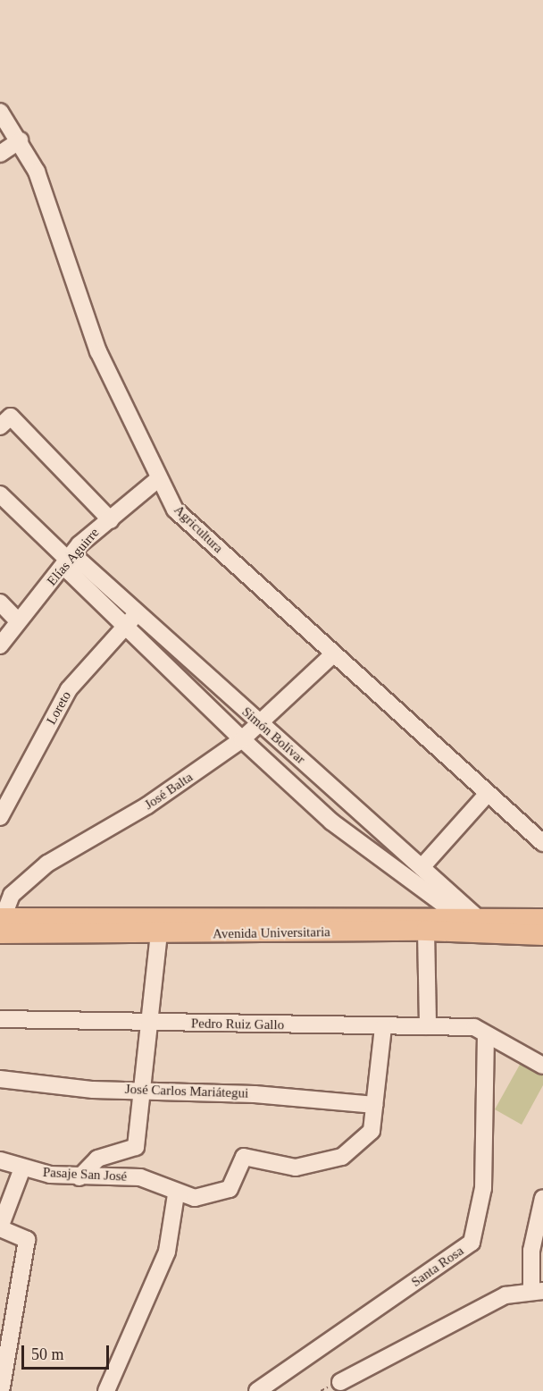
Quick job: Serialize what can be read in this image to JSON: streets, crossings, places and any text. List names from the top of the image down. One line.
{"streets":{"main road":["Avenida Universitaria"],"street":["Agricultura","Elías Aguirre","Loreto","Simón Bolívar","José Balta","Pedro Ruiz Gallo","José Carlos Mariátegui","Pasaje San José","Santa Rosa"]},"crossings":[["Agricultura","Elías Aguirre"],["Agricultura","José Balta"],["Elías Aguirre","Simón Bolívar"],["Loreto","Simón Bolívar"],["Simón Bolívar","José Balta"],["Simón Bolívar","Avenida Universitaria"],["José Balta","Avenida Universitaria"],["Pedro Ruiz Gallo","Santa Rosa"],["José Carlos Mariátegui","Pasaje San José"]],"scale_bar":"50 m"}
